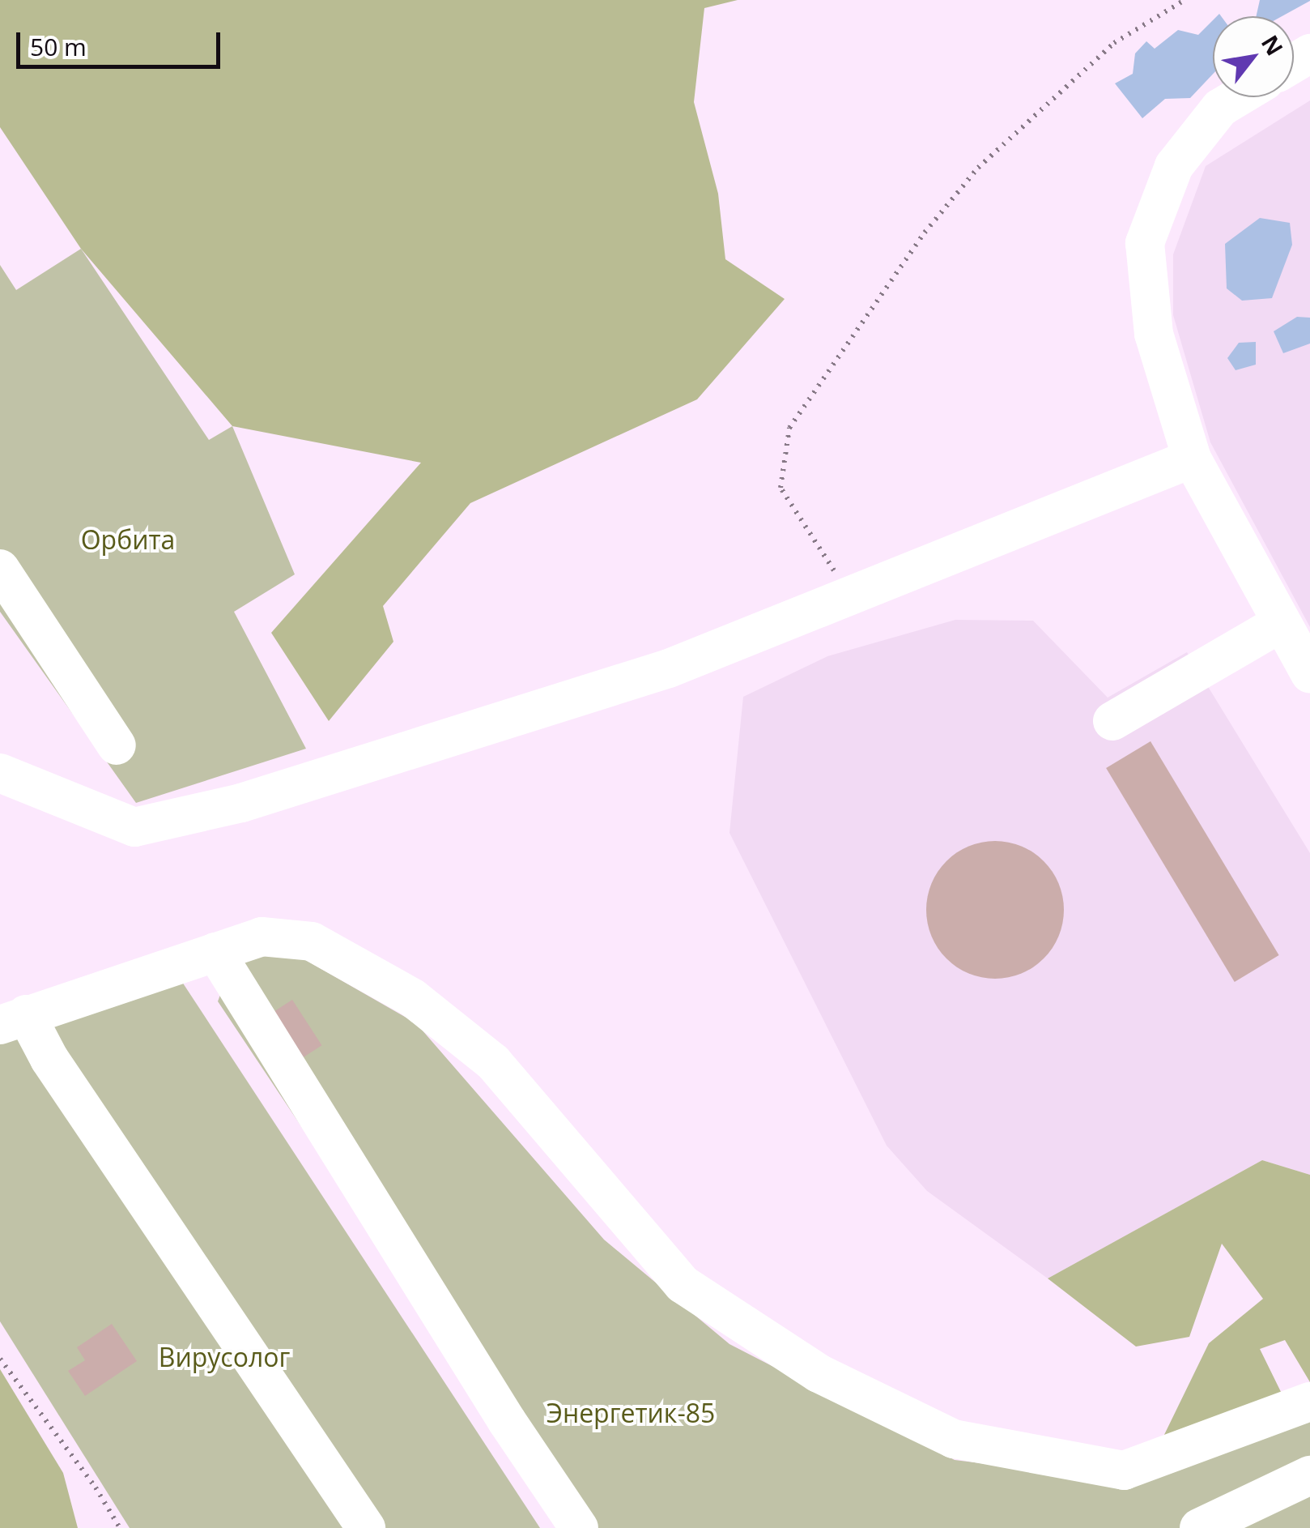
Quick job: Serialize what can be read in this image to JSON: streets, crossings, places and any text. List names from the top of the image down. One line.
{"parks":["Орбита","Вирусолог","Энергетик-85"],"scale_bar":"50 m","north":"top right"}
